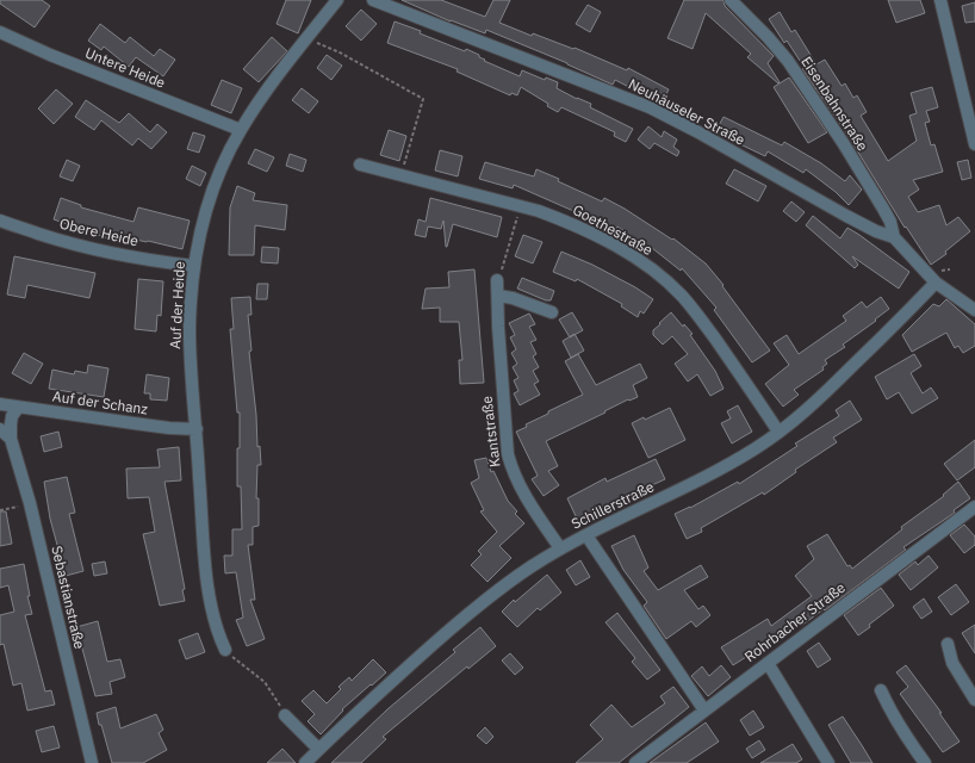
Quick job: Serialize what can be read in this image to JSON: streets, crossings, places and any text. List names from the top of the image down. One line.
{"streets":{"street":["Untere Heide","Eisenbahnstraße","Neuhäuseler Straße","Goethestraße","Obere Heide","Auf der Heide","Auf der Schanz","Kantstraße","Schillerstraße","Sebastianstraße","Rohrbacher Straße"]},"crossings":[["Untere Heide","Auf der Heide"],["Eisenbahnstraße","Neuhäuseler Straße"],["Neuhäuseler Straße","Schillerstraße"],["Goethestraße","Schillerstraße"],["Obere Heide","Auf der Heide"],["Auf der Heide","Auf der Schanz"],["Auf der Schanz","Sebastianstraße"],["Kantstraße","Schillerstraße"]]}
